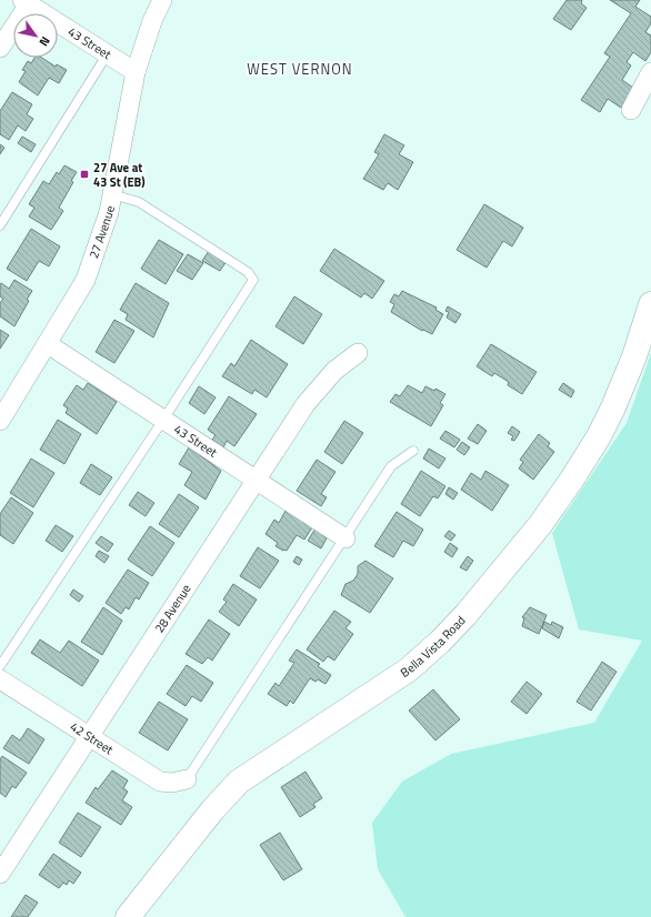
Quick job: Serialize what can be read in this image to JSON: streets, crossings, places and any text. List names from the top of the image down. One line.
{"streets":{"street":["43 Street","27 Avenue","28 Avenue","Bella Vista Road","42 Street"]},"crossings":[["43 Street","27 Avenue"],["43 Street","28 Avenue"],["28 Avenue","42 Street"]],"districts":["WEST VERNON"],"places":{"transit":["27 Ave at 43 St (EB)"]},"north":"bottom right"}
